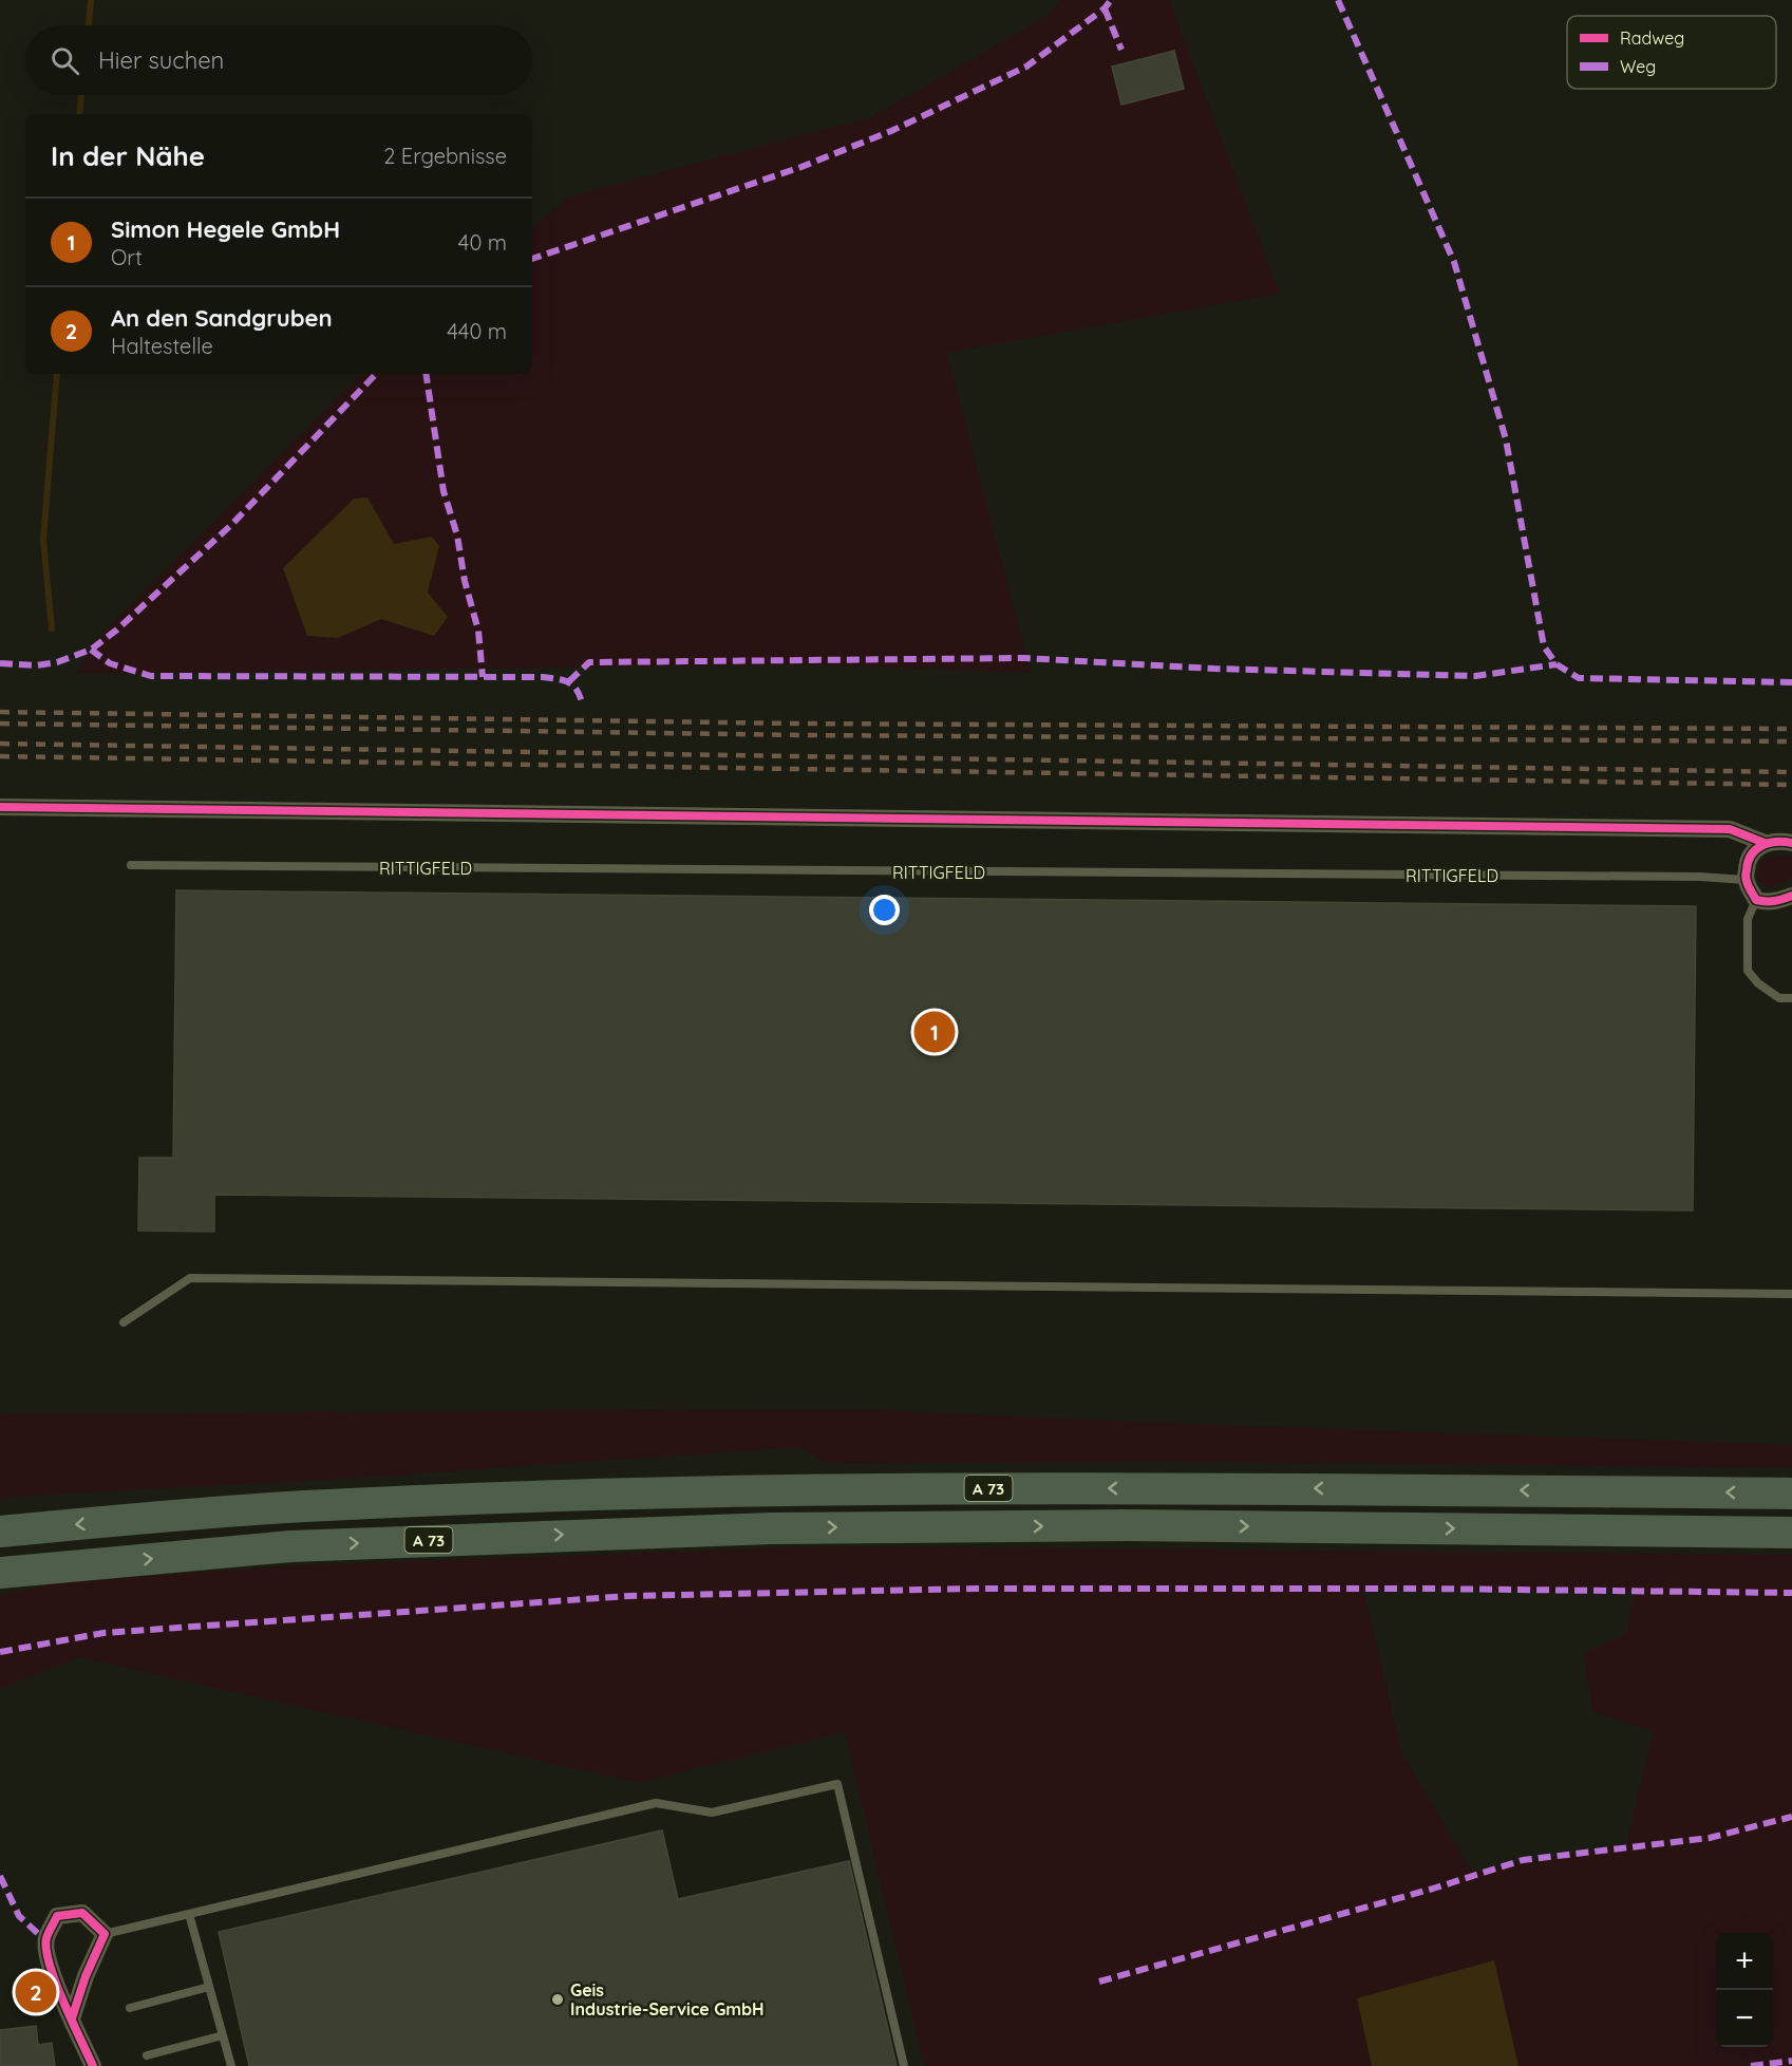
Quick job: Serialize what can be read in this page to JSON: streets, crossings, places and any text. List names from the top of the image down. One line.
{"streets":{"highway":["A 73"],"lane":["RITTIGFELD"]},"places":["Geis Industrie-Service GmbH"],"legend":["Radweg","Weg"],"page":{"search":"Hier suchen","heading":["In der Nähe","2 Ergebnisse"],"list":[{"mark":"1","name":"Simon Hegele GmbH","note":"Ort","value":"40 m"},{"mark":"2","name":"An den Sandgruben","note":"Haltestelle","value":"440 m"}],"pins":["1","2"],"map_buttons":["+","−"]}}
